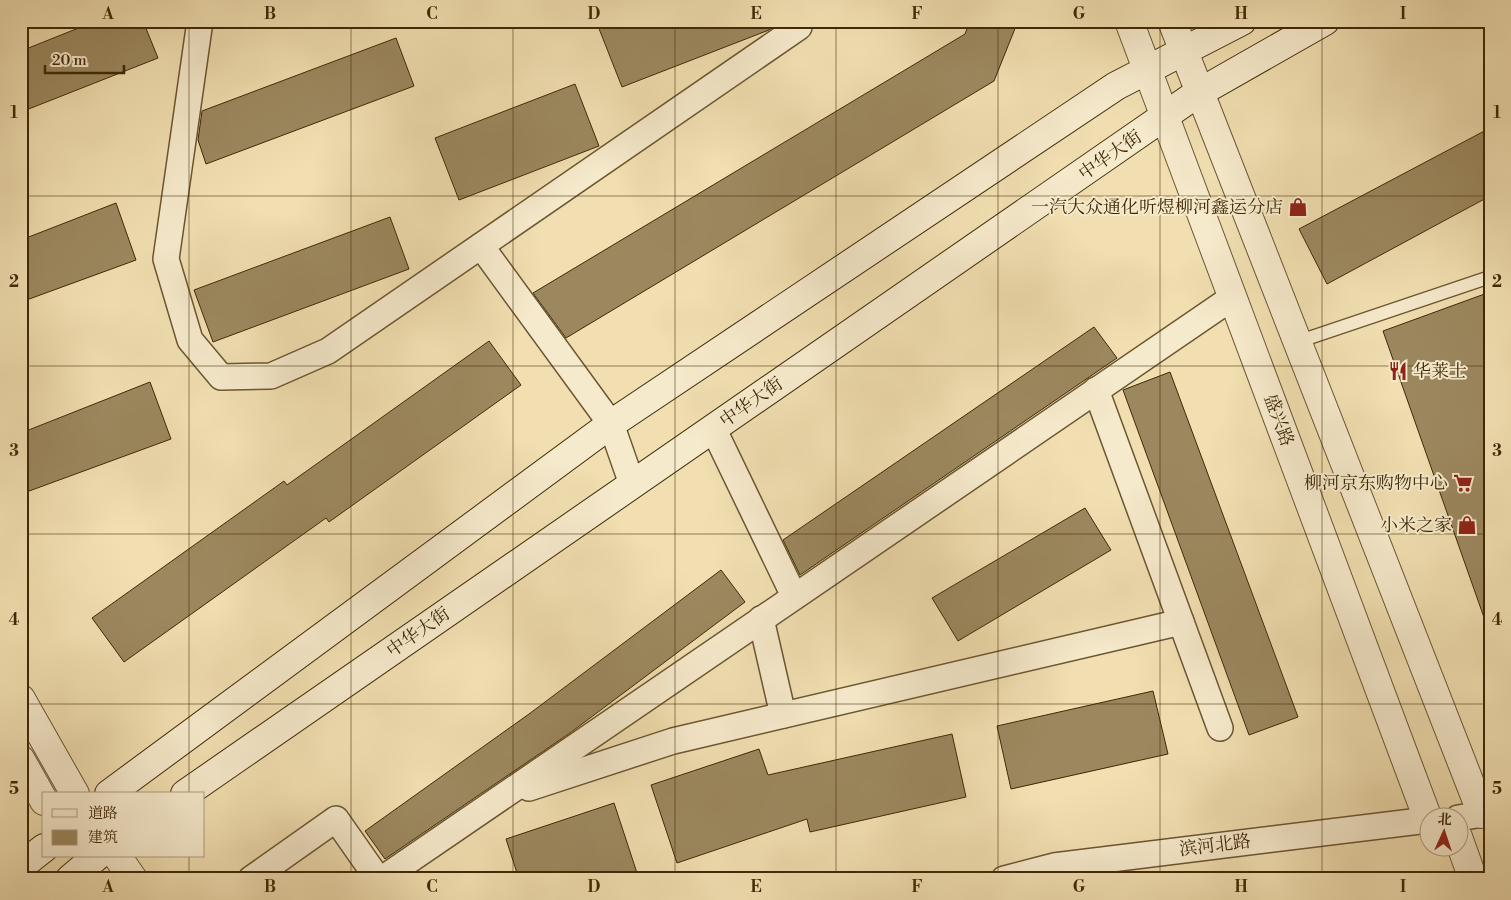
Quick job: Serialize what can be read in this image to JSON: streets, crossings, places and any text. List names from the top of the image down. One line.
{"streets":{"main road":["中华大街","盛兴路"],"street":["滨河北路"]},"crossings":[["中华大街","盛兴路"]],"places":{"shop":["一汽大众通化听煜柳河鑫运分店","小米之家"],"restaurant":["华莱士"],"supermarket":["柳河京东购物中心"]},"legend":["道路","建筑"],"scale_bar":"20 m","north":"top","grid":{"columns":["A","B","C","D","E","F","G","H","I"],"rows":["1","2","3","4","5"]}}
